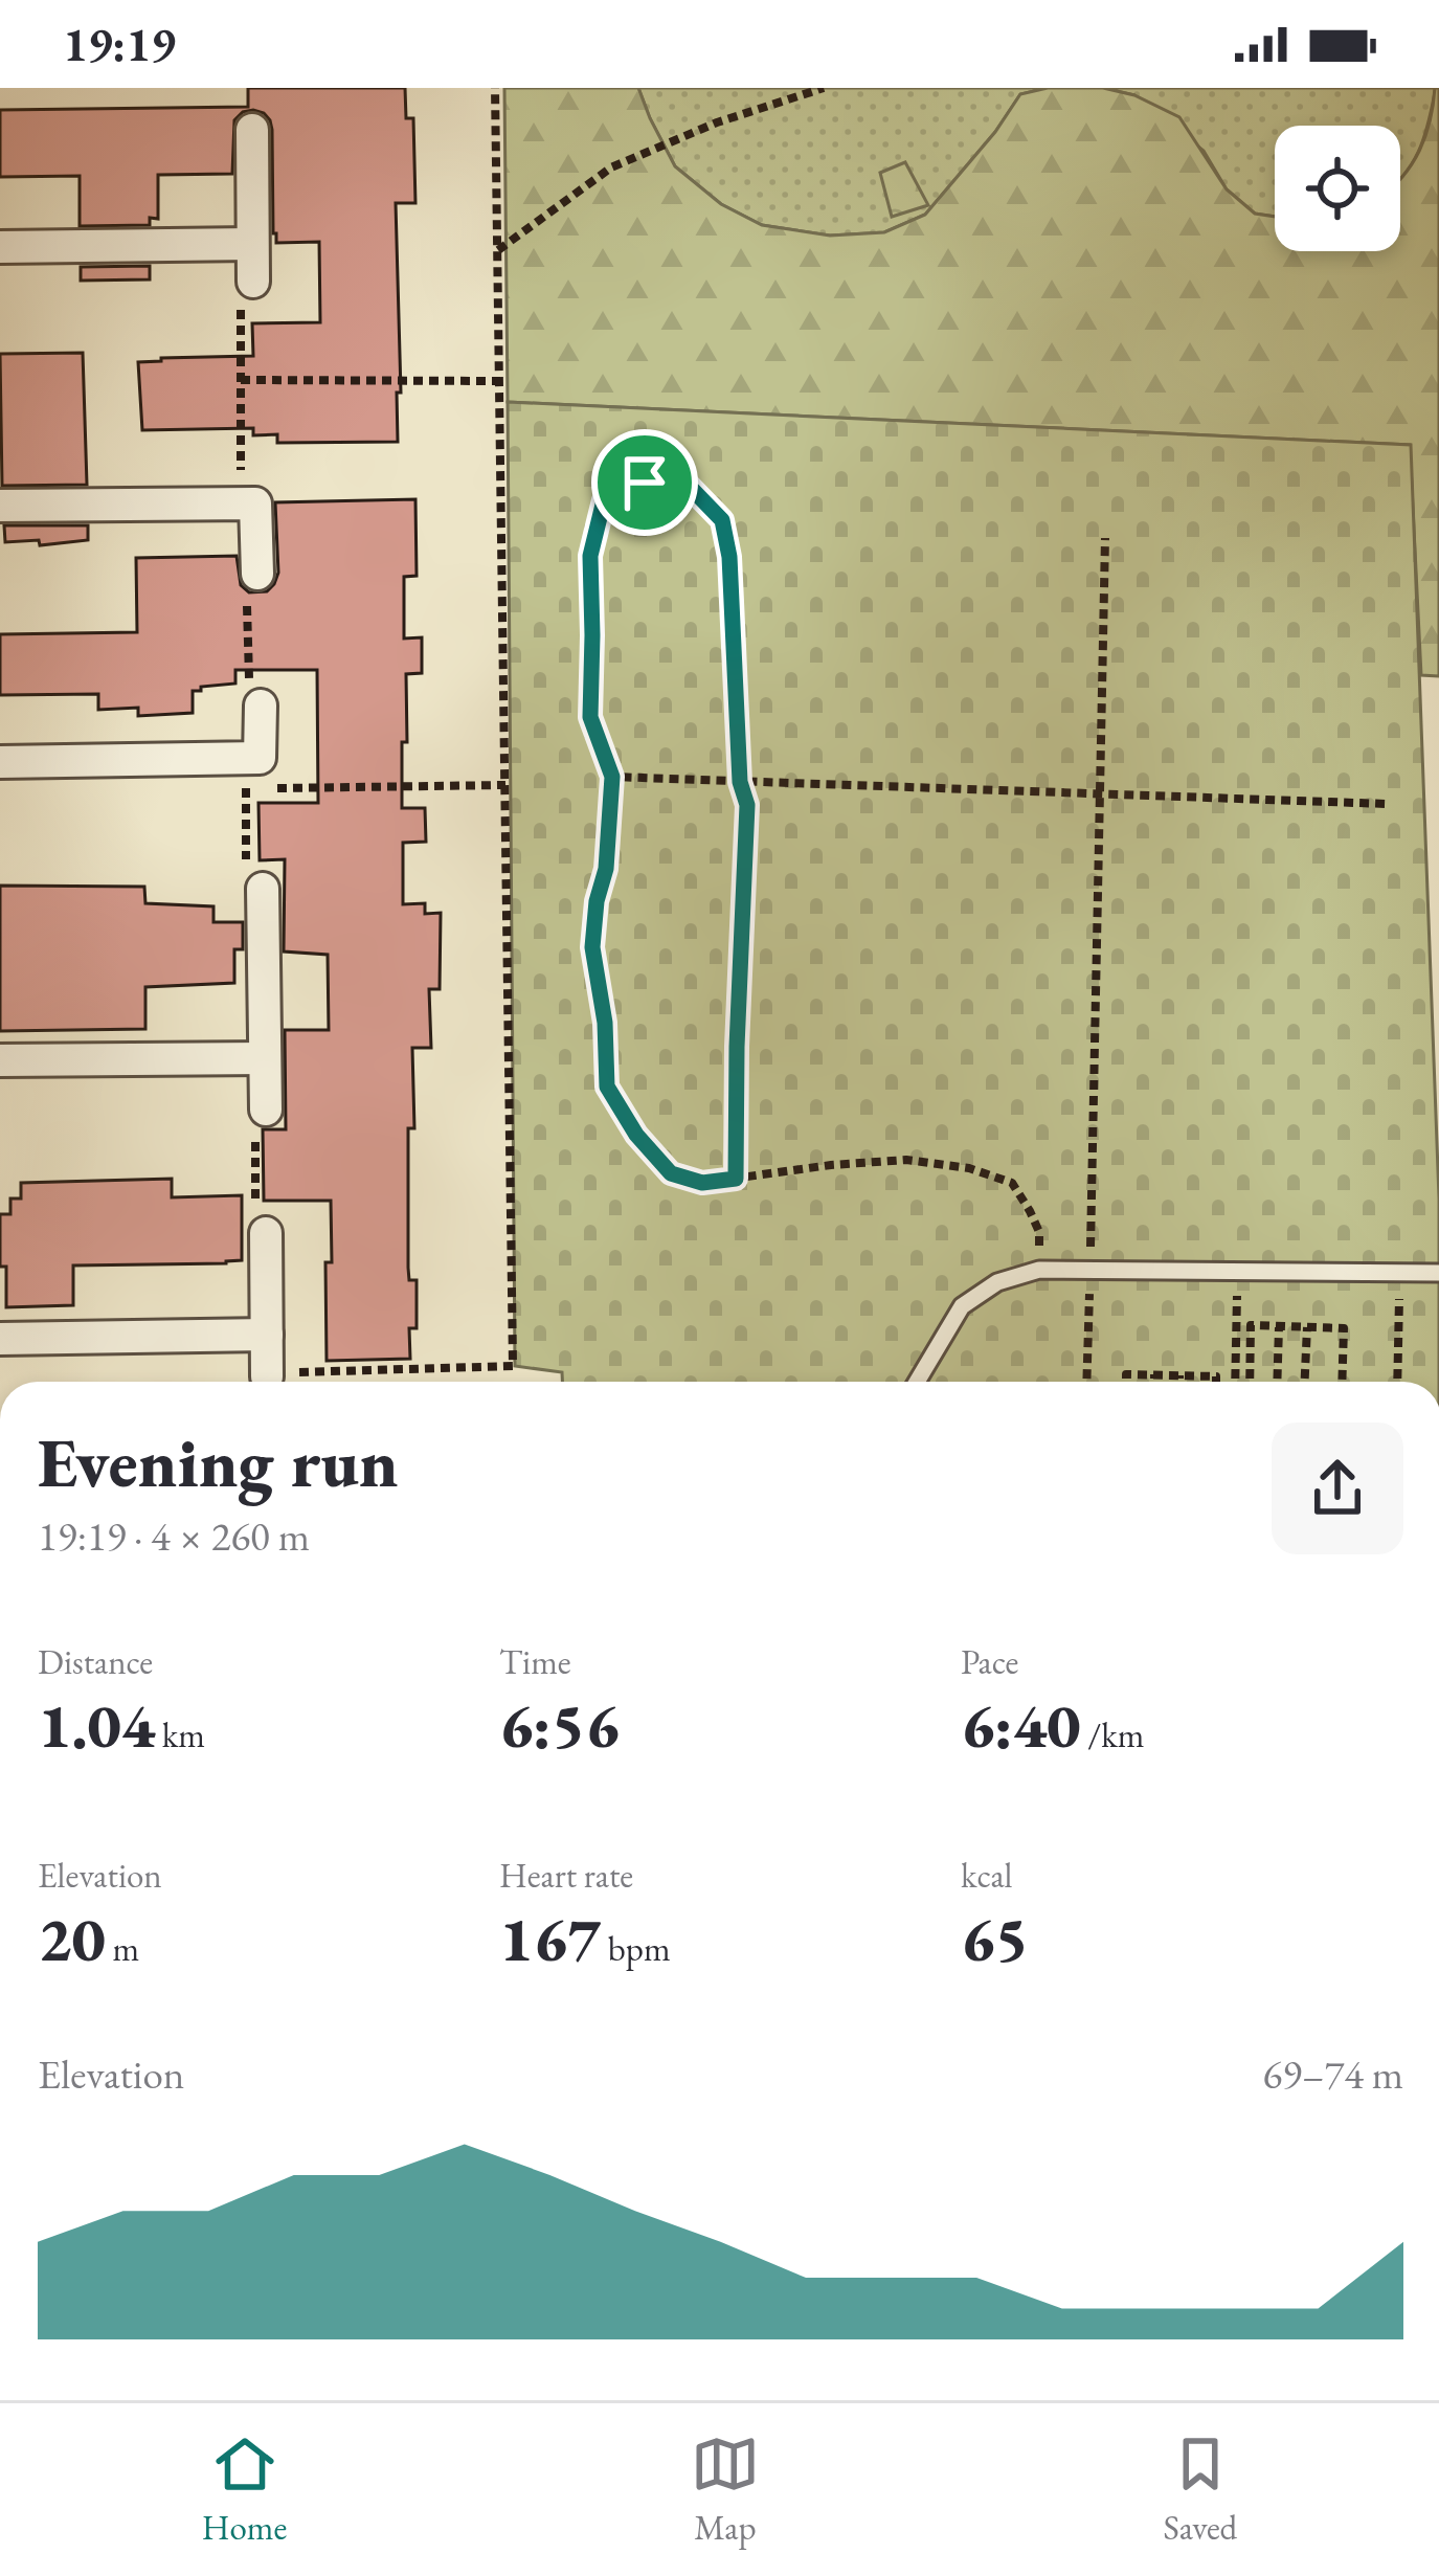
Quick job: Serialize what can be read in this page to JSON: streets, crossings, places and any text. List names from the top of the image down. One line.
{"page":{"status":"19:19","heading":["Evening run","19:19 · 4 × 260 m"],"stats":[["Distance","1.04 km"],["Time","6:56"],["Pace","6:40 /km"],["Elevation","20 m"],["Heart rate","167 bpm"],["kcal","65"]],"chart":["Elevation","69–74 m"],"tabs":["Home","Map","Saved"]}}
